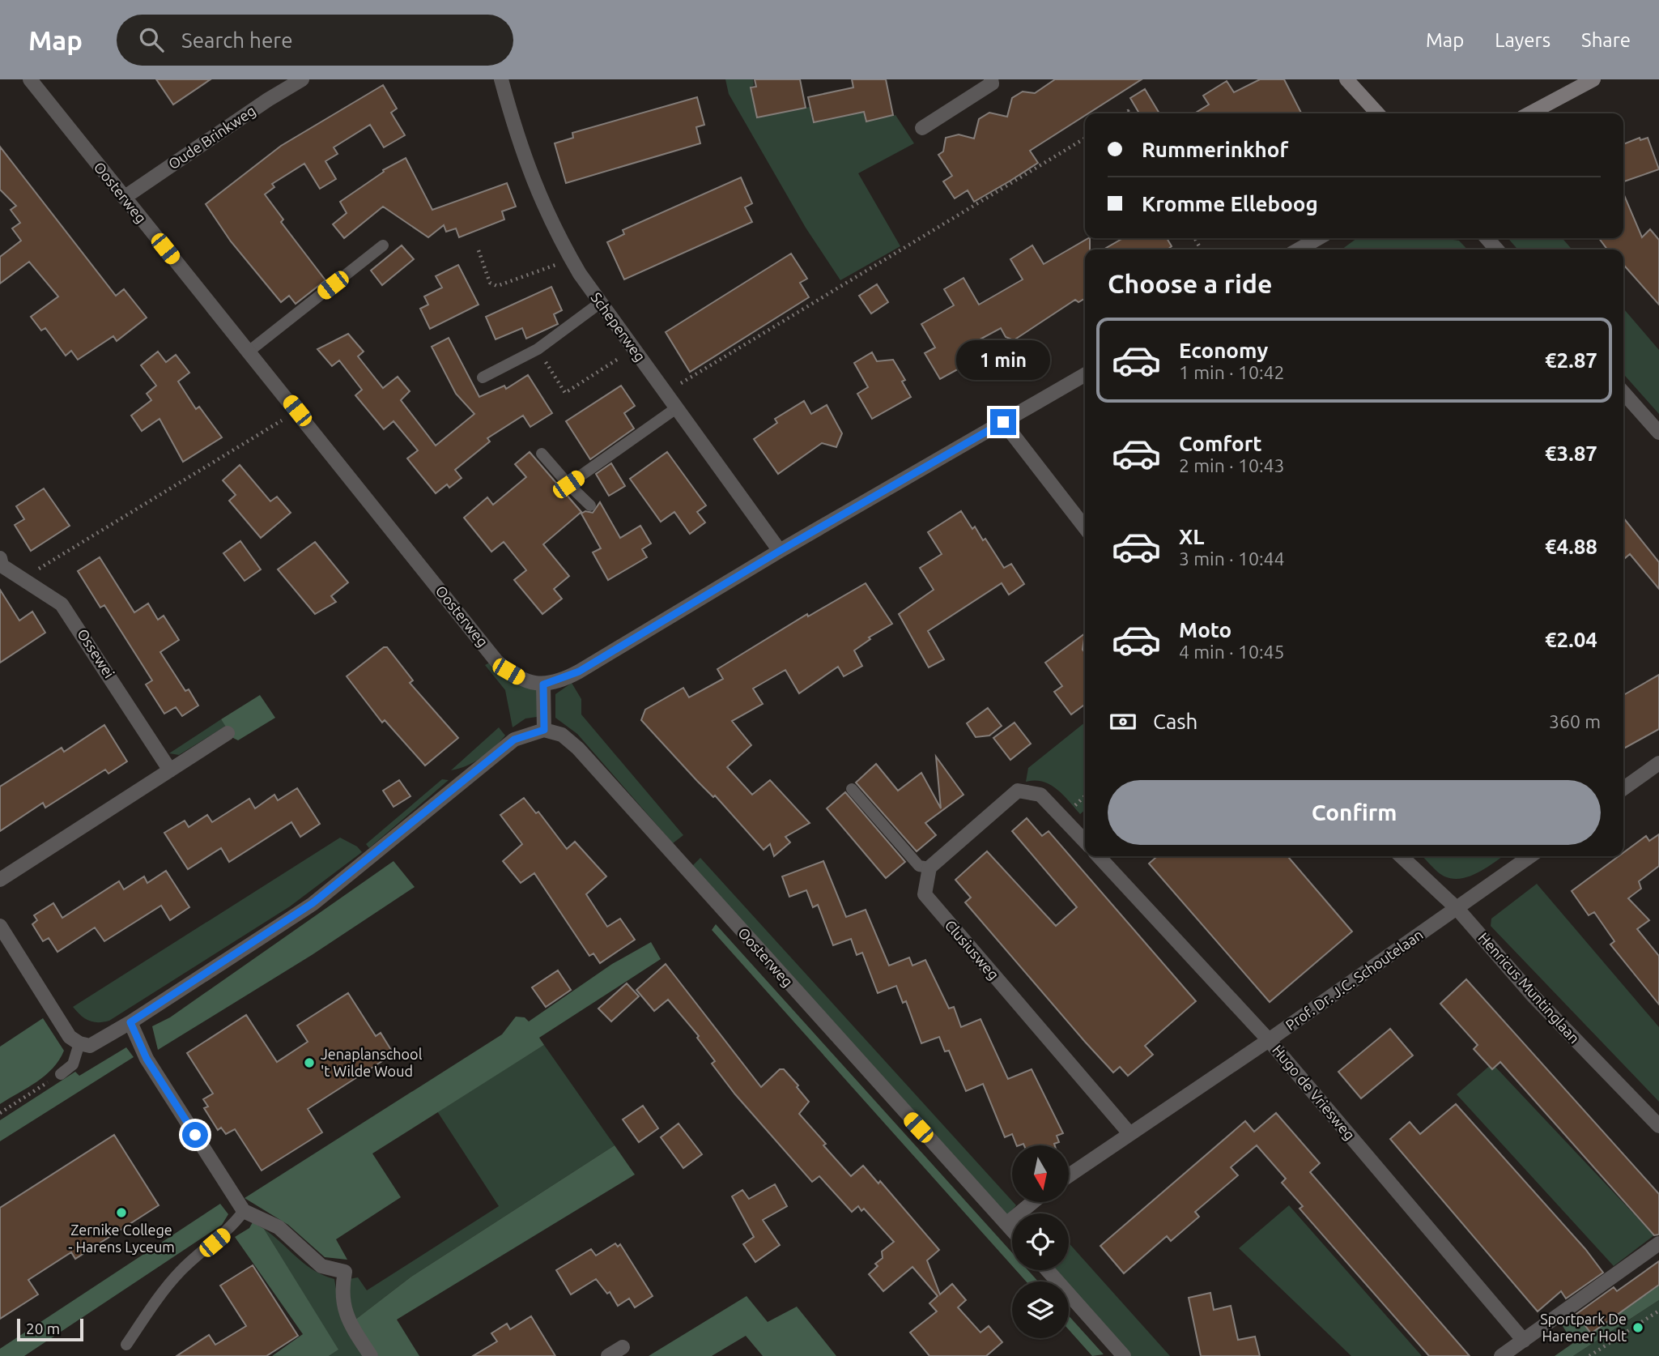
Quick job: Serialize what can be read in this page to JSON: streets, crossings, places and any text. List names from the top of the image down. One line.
{"streets":{"street":["Oude Brinkweg","Oosterweg","Scheperweg","Ossewei","Clusiusweg","Prof. Dr. J.C. Schoutelaan","Henricus Muntinglaan","Hugo de Vriesweg"]},"crossings":[["Oude Brinkweg","Oosterweg"],["Clusiusweg","Prof. Dr. J.C. Schoutelaan"],["Prof. Dr. J.C. Schoutelaan","Henricus Muntinglaan"],["Prof. Dr. J.C. Schoutelaan","Hugo de Vriesweg"]],"places":["Jenaplanschool 't Wilde Woud","Zernike College - Harens Lyceum","Sportpark De Harener Holt"],"scale_bar":"20 m","north":"bottom","page":{"header":"Map","search":"Search here","nav":["Map","Layers","Share"],"banner":["Rummerinkhof","Kromme Elleboog"],"heading":"Choose a ride","list":[{"name":"Economy","note":"1 min · 10:42","value":"€2.87"},{"name":"Comfort","note":"2 min · 10:43","value":"€3.87"},{"name":"XL","note":"3 min · 10:44","value":"€4.88"},{"name":"Moto","note":"4 min · 10:45","value":"€2.04"}],"bubble":"1 min","pay":["Cash","360 m"],"buttons":"Confirm","scale":"20 m"}}
